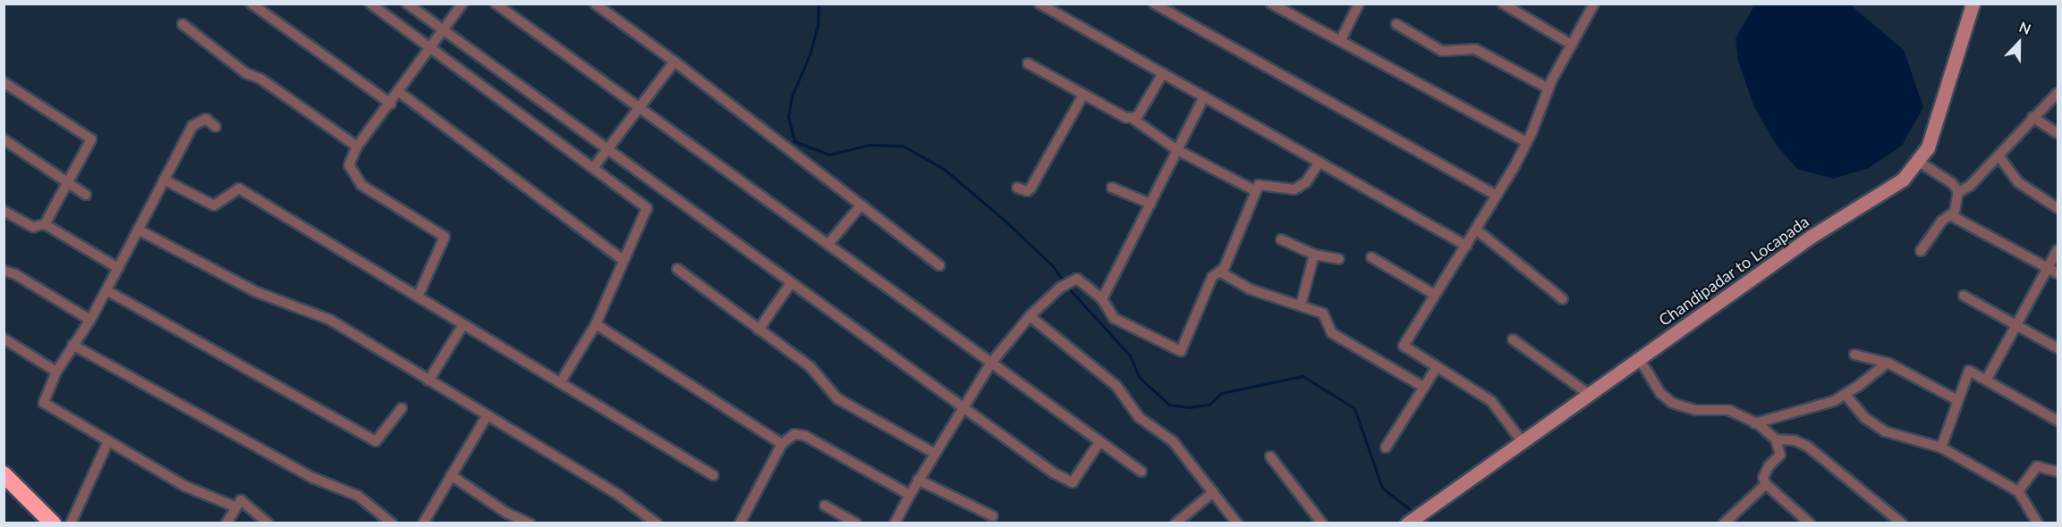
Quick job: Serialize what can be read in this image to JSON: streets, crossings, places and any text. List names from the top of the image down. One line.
{"streets":{"street":["Chandipadar to Locapada"]},"north":"top"}
